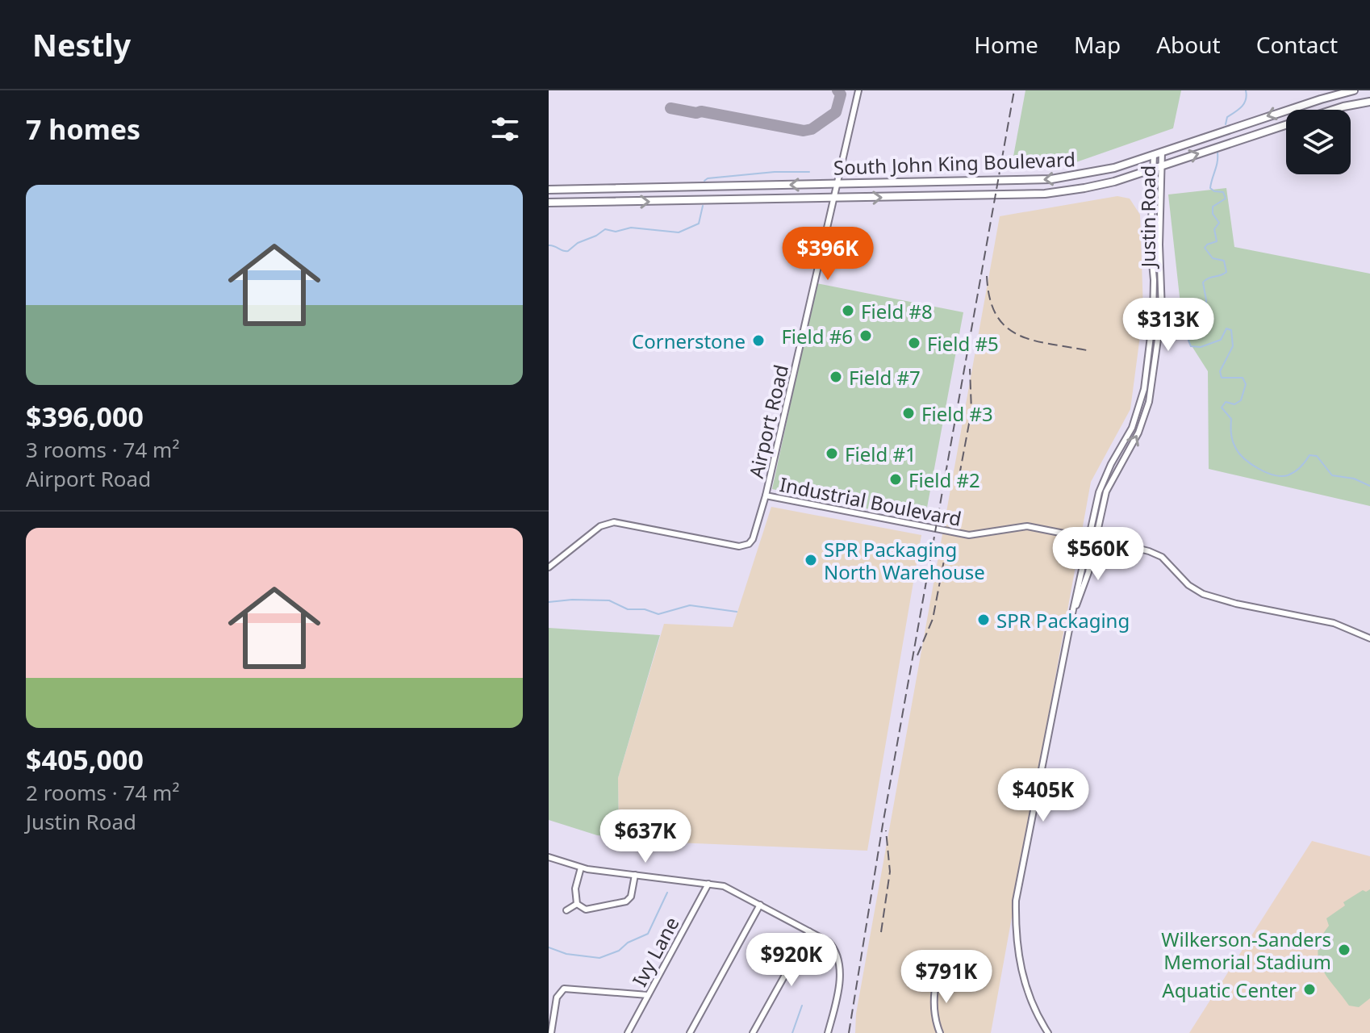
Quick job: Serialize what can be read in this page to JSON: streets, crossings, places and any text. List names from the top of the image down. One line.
{"streets":{"main road":["South John King Boulevard"],"street":["Justin Road","Airport Road","Industrial Boulevard","Ivy Lane"]},"crossings":[["South John King Boulevard","Justin Road"],["South John King Boulevard","Airport Road"],["Justin Road","Industrial Boulevard"],["Airport Road","Industrial Boulevard"]],"places":["Field #8","Field #6","Cornerstone","Field #5","Field #7","Field #3","Field #1","Field #2","SPR Packaging North Warehouse","SPR Packaging","Wilkerson-Sanders Memorial Stadium","Aquatic Center"],"page":{"header":"Nestly","nav":["Home","Map","About","Contact"],"heading":"7 homes","list":[{"name":"$396,000","note":"3 rooms · 74 m² · Airport Road"},{"name":"$405,000","note":"2 rooms · 74 m² · Justin Road"}],"price":["$396K","$313K","$560K","$405K","$637K","$920K","$791K"]}}
